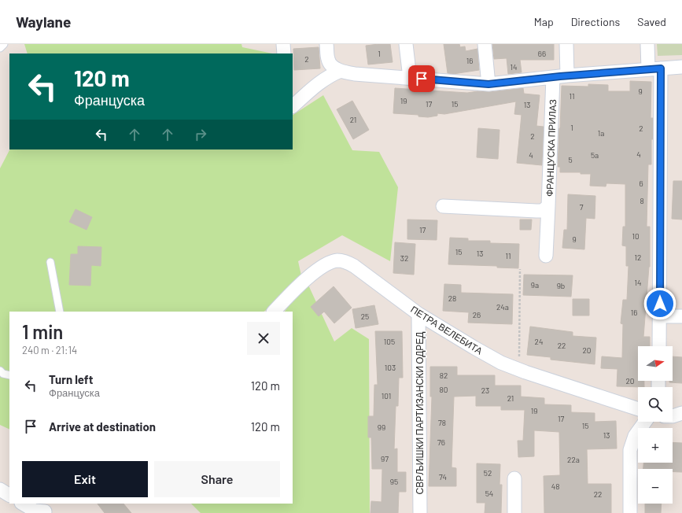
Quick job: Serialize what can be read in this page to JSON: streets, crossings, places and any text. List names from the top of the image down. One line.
{"streets":{"street":["ФРАНЦУСКА ПРИЛАЗ","ПЕТРА ВЕЛЕБИТА","СВРЉИШКИ ПАРТИЗАНСКИ ОДРЕД"]},"crossings":[["ПЕТРА ВЕЛЕБИТА","СВРЉИШКИ ПАРТИЗАНСКИ ОДРЕД"]],"house_numbers":["1","66","2","16","14","9","11","19","17","15","13","21","1","2","1a","2","4","4","5a","5","6","8","7","17","10","9","15","13","11","12","32","14","9a","9b","28","24a","16","26","25","105","24","22","20","103","82","20","80","23","101","21","19","17","78","15","99","13","76","97","22a","52","74","95","48","54","22"],"north":"right","page":{"header":"Waylane","nav":["Map","Directions","Saved"],"turn":["120 m","Француска"],"heading":["1 min","240 m · 21:14"],"map_buttons":["+","−"],"list":[{"name":"Turn left","note":"Француска","value":"120 m"},{"name":"Arrive at destination","value":"120 m"}],"buttons":["Exit","Share"]}}
